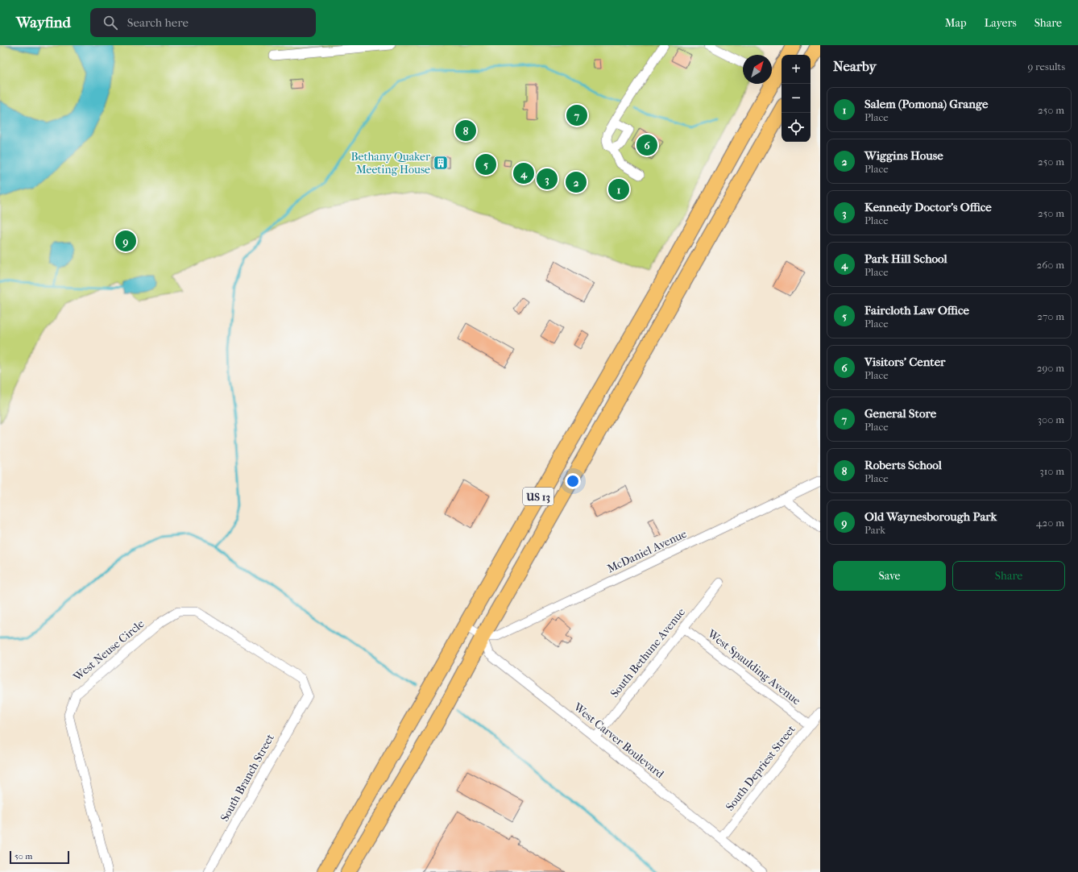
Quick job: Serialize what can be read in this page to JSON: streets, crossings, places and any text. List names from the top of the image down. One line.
{"streets":{"highway":["US 13"],"street":["McDaniel Avenue","West Neuse Circle","South Bethune Avenue","West Spaulding Avenue","West Carver Boulevard","South Depriest Street","South Branch Street"]},"crossings":[["US 13","McDaniel Avenue"],["US 13","West Carver Boulevard"],["McDaniel Avenue","West Carver Boulevard"],["West Neuse Circle","South Branch Street"],["South Bethune Avenue","West Spaulding Avenue"],["South Bethune Avenue","West Carver Boulevard"],["West Spaulding Avenue","South Depriest Street"],["West Carver Boulevard","South Depriest Street"]],"places":{"building":["Bethany Quaker Meeting House"]},"scale_bar":"50 m","north":"top right","page":{"header":"Wayfind","search":"Search here","nav":["Map","Layers","Share"],"heading":["Nearby","9 results"],"map_buttons":["+","−"],"list":[{"mark":"1","name":"Salem (Pomona) Grange","note":"Place","value":"250 m"},{"mark":"2","name":"Wiggins House","note":"Place","value":"250 m"},{"mark":"3","name":"Kennedy Doctor’s Office","note":"Place","value":"250 m"},{"mark":"4","name":"Park Hill School","note":"Place","value":"260 m"},{"mark":"5","name":"Faircloth Law Office","note":"Place","value":"270 m"},{"mark":"6","name":"Visitors' Center","note":"Place","value":"290 m"},{"mark":"7","name":"General Store","note":"Place","value":"300 m"},{"mark":"8","name":"Roberts School","note":"Place","value":"310 m"},{"mark":"9","name":"Old Waynesborough Park","note":"Park","value":"420 m"}],"pins":["7","8","6","5","4","3","2","1","9"],"buttons":["Save","Share"],"scale":"50 m"}}
